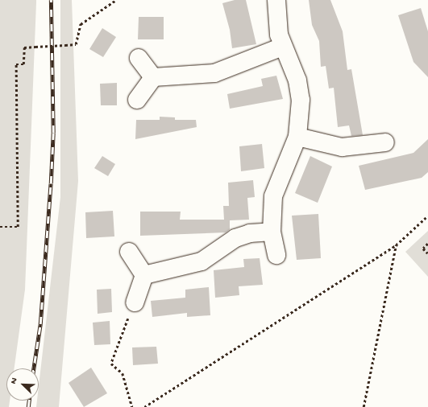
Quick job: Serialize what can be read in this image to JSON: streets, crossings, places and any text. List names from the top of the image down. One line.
{"north":"top left"}
